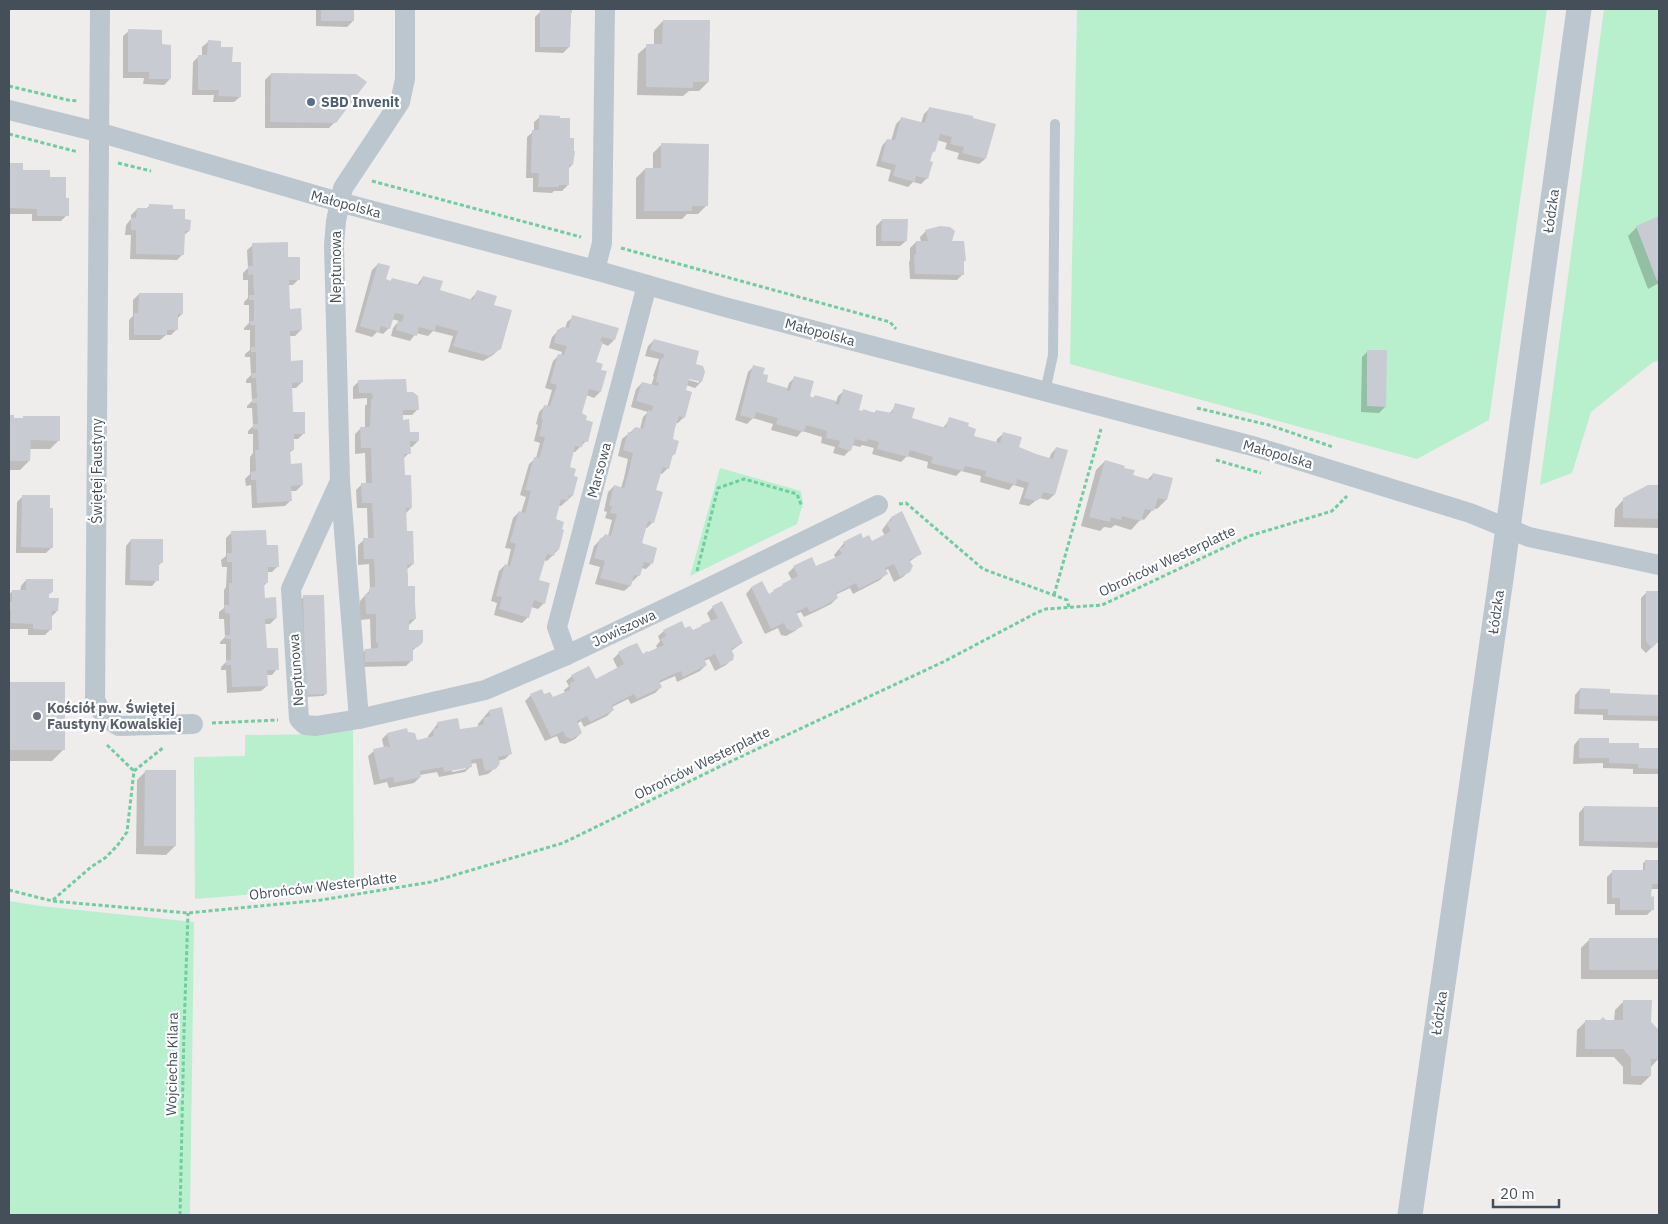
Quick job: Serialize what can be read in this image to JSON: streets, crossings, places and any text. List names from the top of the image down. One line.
{"streets":{"street":["Małopolska","Łódzka","Neptunowa","Marsowa","Świętej Faustyny","Jowiszowa"],"path":["Obrońców Westerplatte","Wojciecha Kilara"]},"crossings":[["Małopolska","Łódzka"],["Małopolska","Neptunowa"],["Małopolska","Marsowa"],["Małopolska","Świętej Faustyny"],["Małopolska","Obrońców Westerplatte"],["Neptunowa","Jowiszowa"],["Marsowa","Jowiszowa"],["Obrońców Westerplatte","Wojciecha Kilara"]],"places":["SBD Invenit","Kościół pw. Świętej Faustyny Kowalskiej"],"scale_bar":"20 m"}
